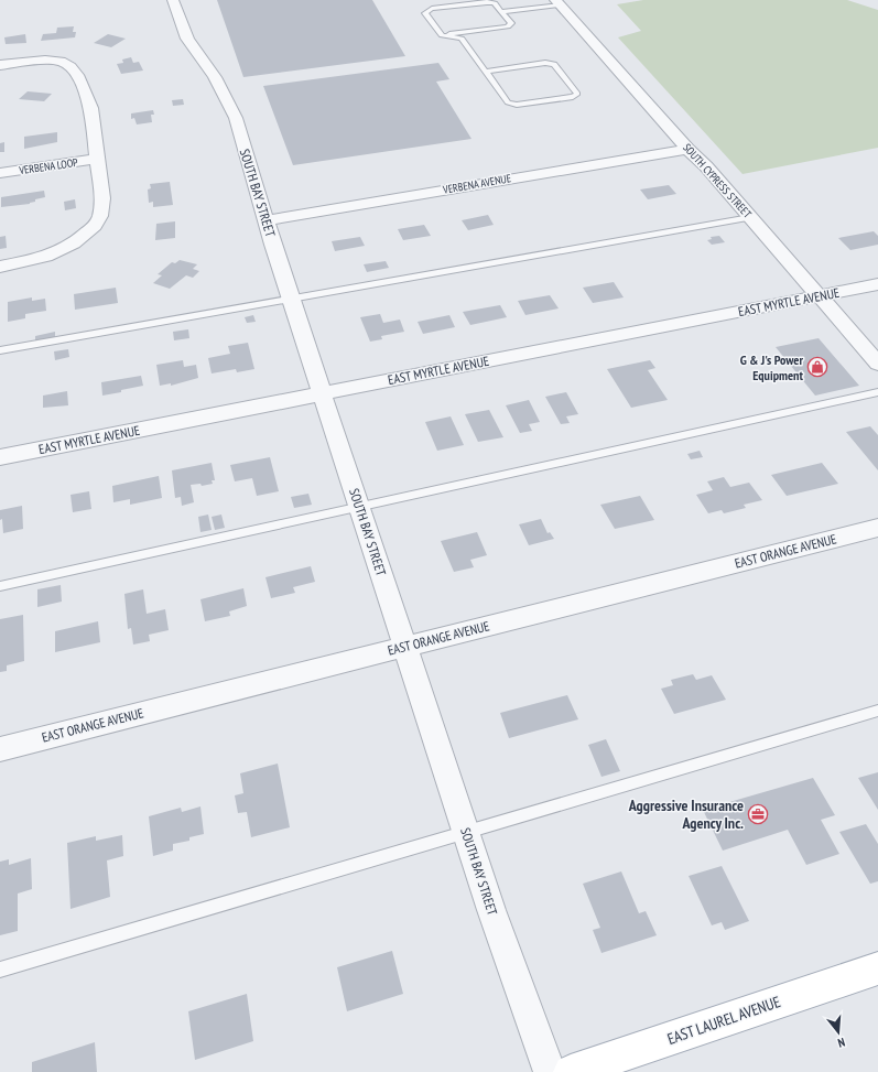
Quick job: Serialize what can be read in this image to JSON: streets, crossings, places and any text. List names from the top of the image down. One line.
{"streets":{"main road":["EAST LAUREL AVENUE"],"street":["VERBENA LOOP","SOUTH CYPRESS STREET","VERBENA AVENUE","SOUTH BAY STREET","EAST MYRTLE AVENUE","EAST ORANGE AVENUE"]},"crossings":[["SOUTH CYPRESS STREET","VERBENA AVENUE"],["SOUTH CYPRESS STREET","EAST MYRTLE AVENUE"],["VERBENA AVENUE","SOUTH BAY STREET"],["SOUTH BAY STREET","EAST MYRTLE AVENUE"],["SOUTH BAY STREET","EAST ORANGE AVENUE"]],"places":{"shop":["G & J's Power Equipment"],"office":["Aggressive Insurance Agency Inc."]},"north":"bottom"}
